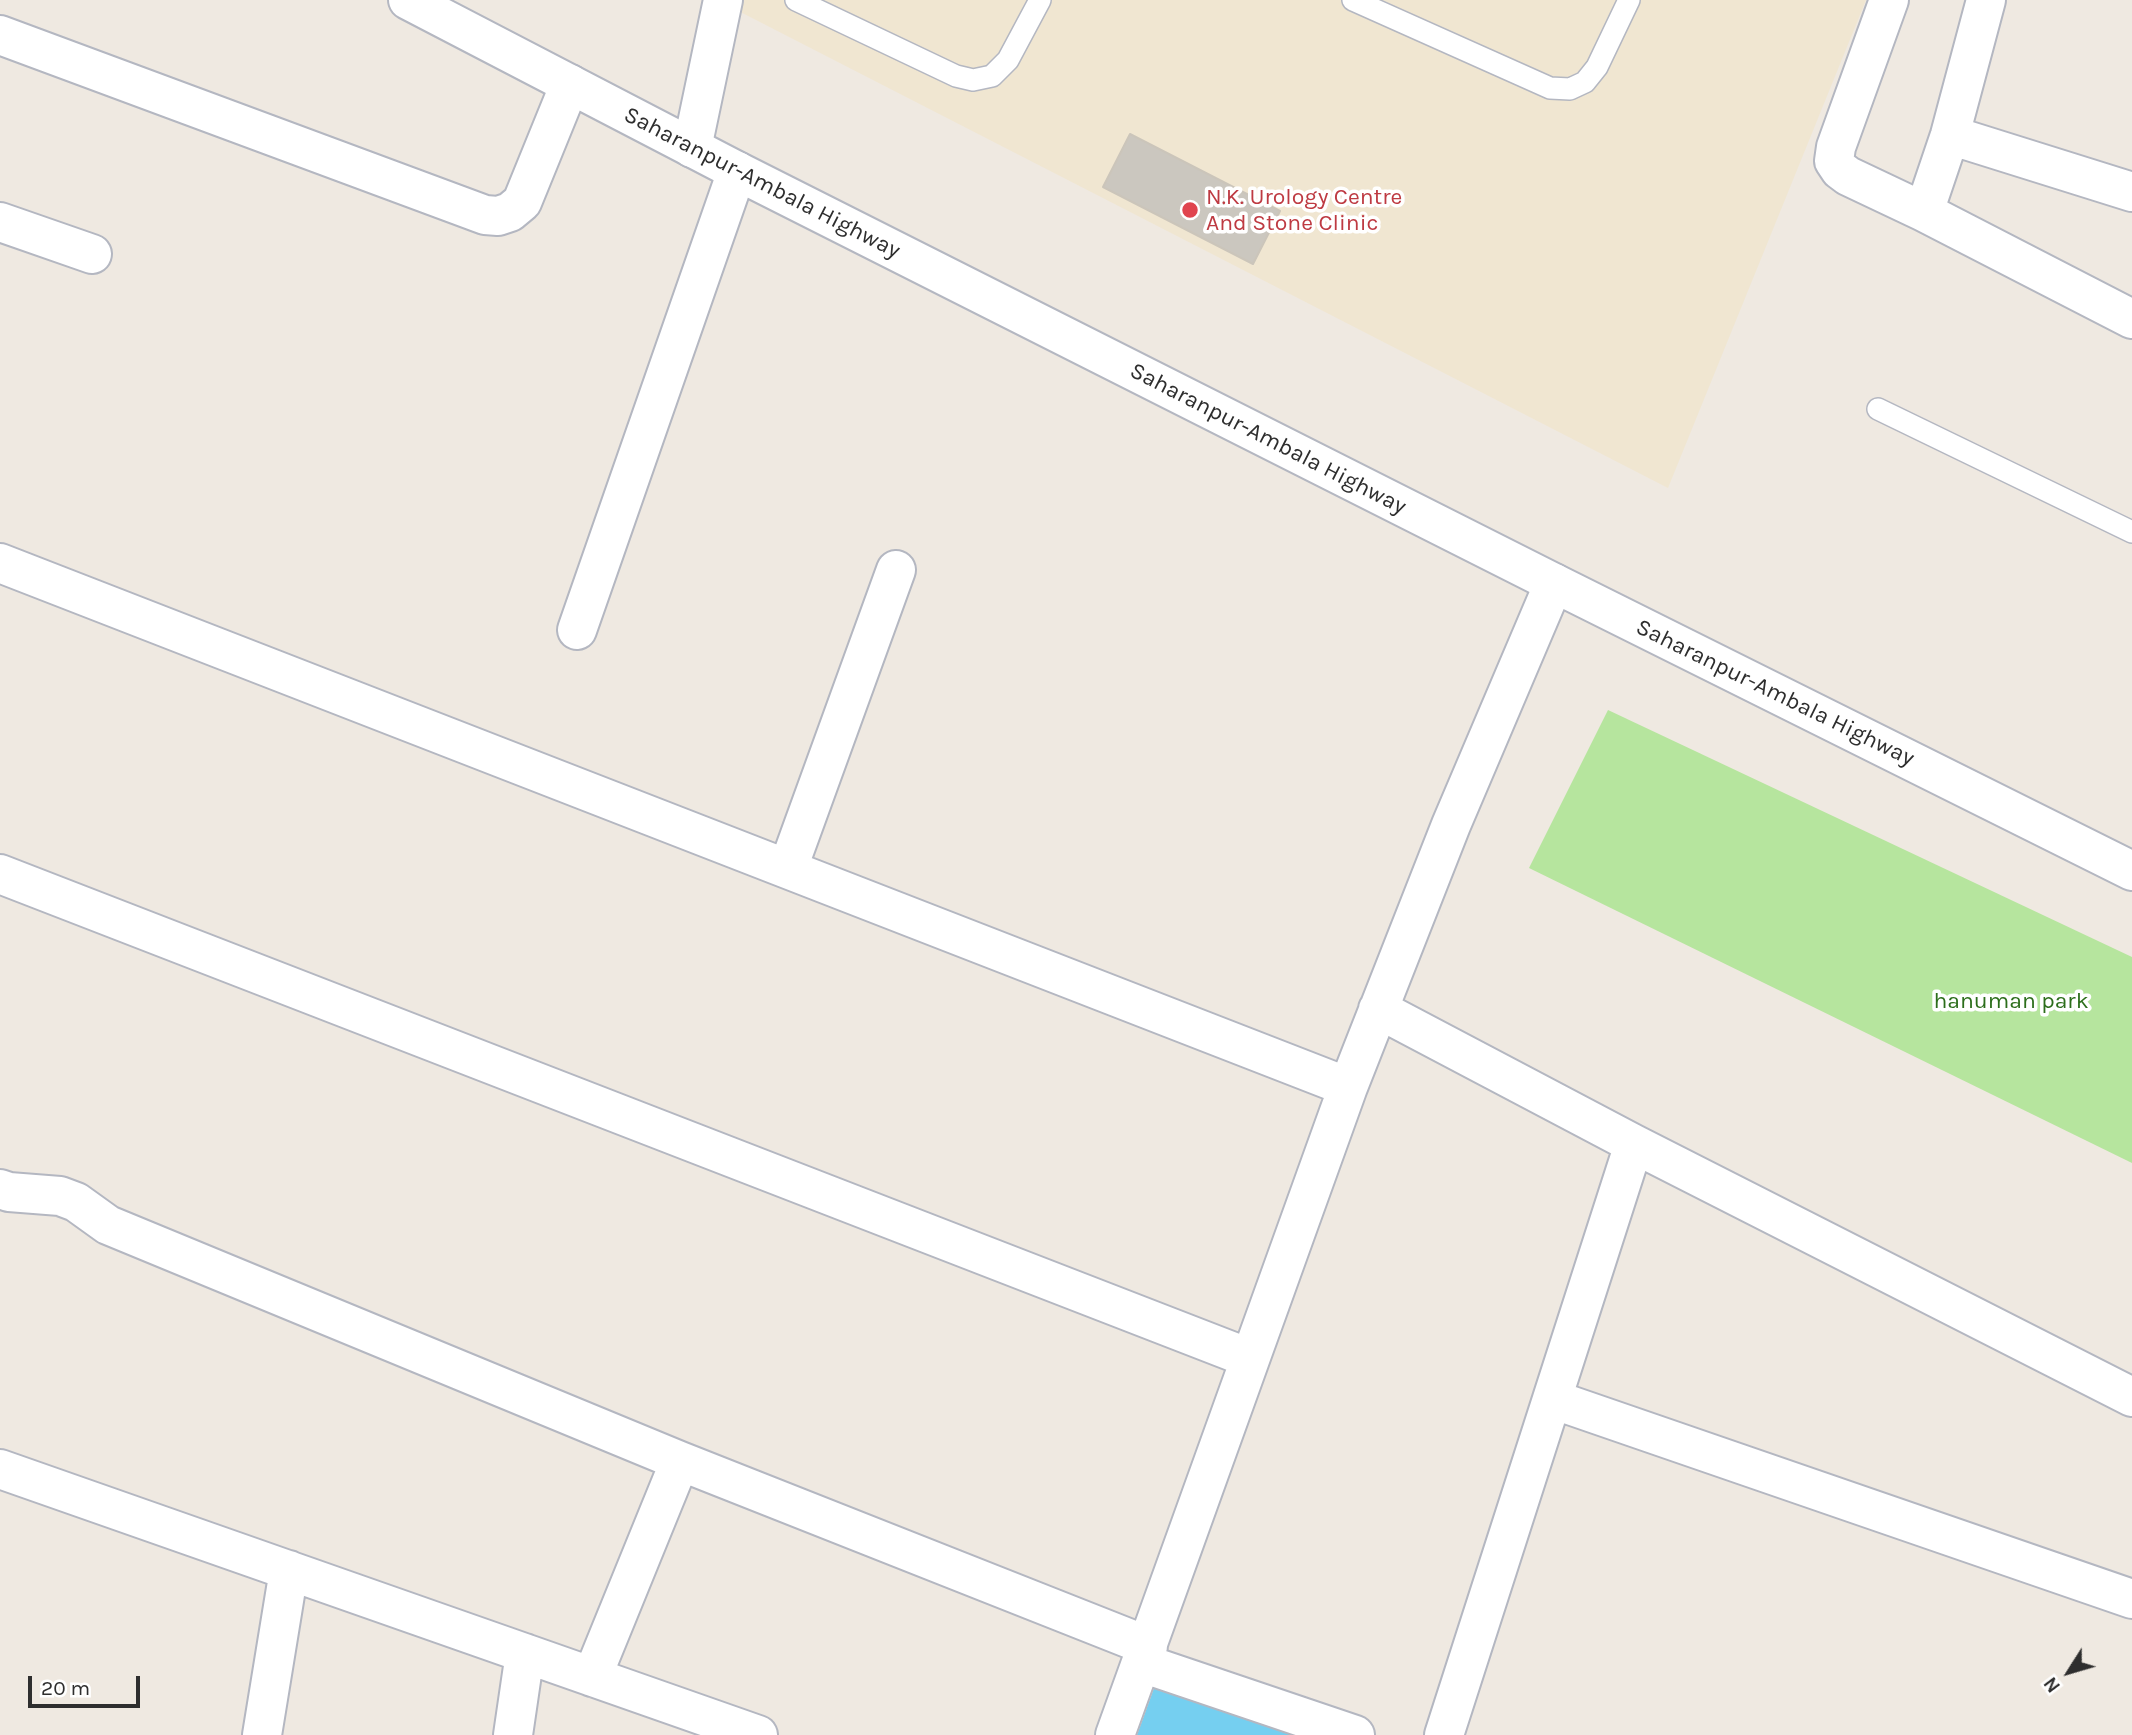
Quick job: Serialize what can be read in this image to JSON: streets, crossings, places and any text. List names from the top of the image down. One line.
{"streets":{"street":["Saharanpur-Ambala Highway"]},"parks":["hanuman park"],"places":["N.K. Urology Centre And Stone Clinic"],"scale_bar":"20 m","north":"bottom left"}
